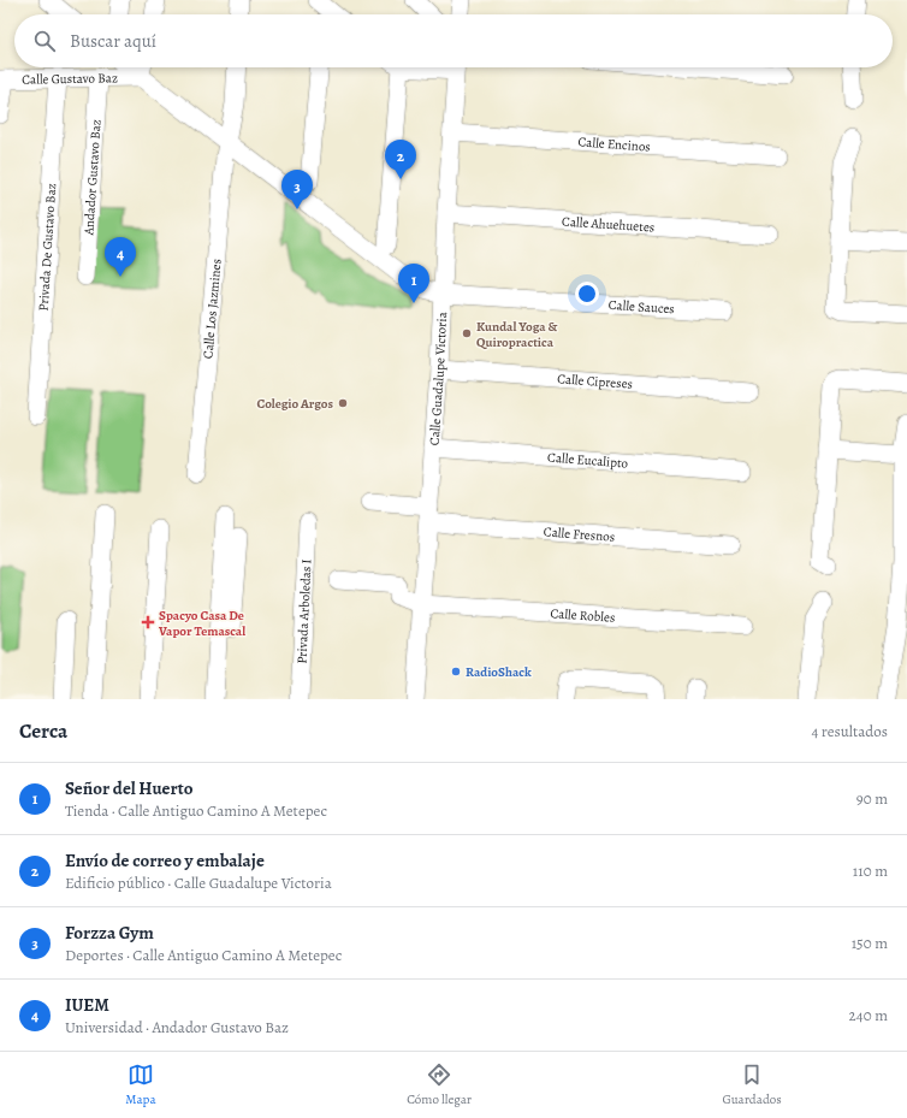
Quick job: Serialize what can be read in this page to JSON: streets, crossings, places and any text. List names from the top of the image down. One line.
{"streets":{"street":["Calle Gustavo Baz","Calle Encinos","Andador Gustavo Baz","Calle Ahuehuetes","Privada De Gustavo Baz","Calle Sauces","Calle Los Jazmines","Calle Guadalupe Victoria","Calle Cipreses","Calle Eucalipto","Calle Fresnos","Privada Arboledas I","Calle Robles"]},"crossings":[["Calle Gustavo Baz","Andador Gustavo Baz"],["Calle Gustavo Baz","Privada De Gustavo Baz"],["Calle Gustavo Baz","Calle Sauces"],["Calle Encinos","Calle Guadalupe Victoria"],["Calle Ahuehuetes","Calle Guadalupe Victoria"],["Calle Sauces","Calle Los Jazmines"],["Calle Sauces","Calle Guadalupe Victoria"],["Calle Guadalupe Victoria","Calle Cipreses"],["Calle Guadalupe Victoria","Calle Eucalipto"],["Calle Guadalupe Victoria","Calle Fresnos"],["Calle Guadalupe Victoria","Calle Robles"]],"places":{"other":["Kundal Yoga & Quiropractica","Colegio Argos","RadioShack"],"health":["Spacyo Casa De Vapor Temascal"]},"page":{"search":"Buscar aquí","pins":["2","3","4","1"],"heading":["Cerca","4 resultados"],"list":[{"mark":"1","name":"Señor del Huerto","note":"Tienda · Calle Antiguo Camino A Metepec","value":"90 m"},{"mark":"2","name":"Envío de correo y embalaje","note":"Edificio público · Calle Guadalupe Victoria","value":"110 m"},{"mark":"3","name":"Forzza Gym","note":"Deportes · Calle Antiguo Camino A Metepec","value":"150 m"},{"mark":"4","name":"IUEM","note":"Universidad · Andador Gustavo Baz","value":"240 m"}],"nav":["Mapa","Cómo llegar","Guardados"]}}
